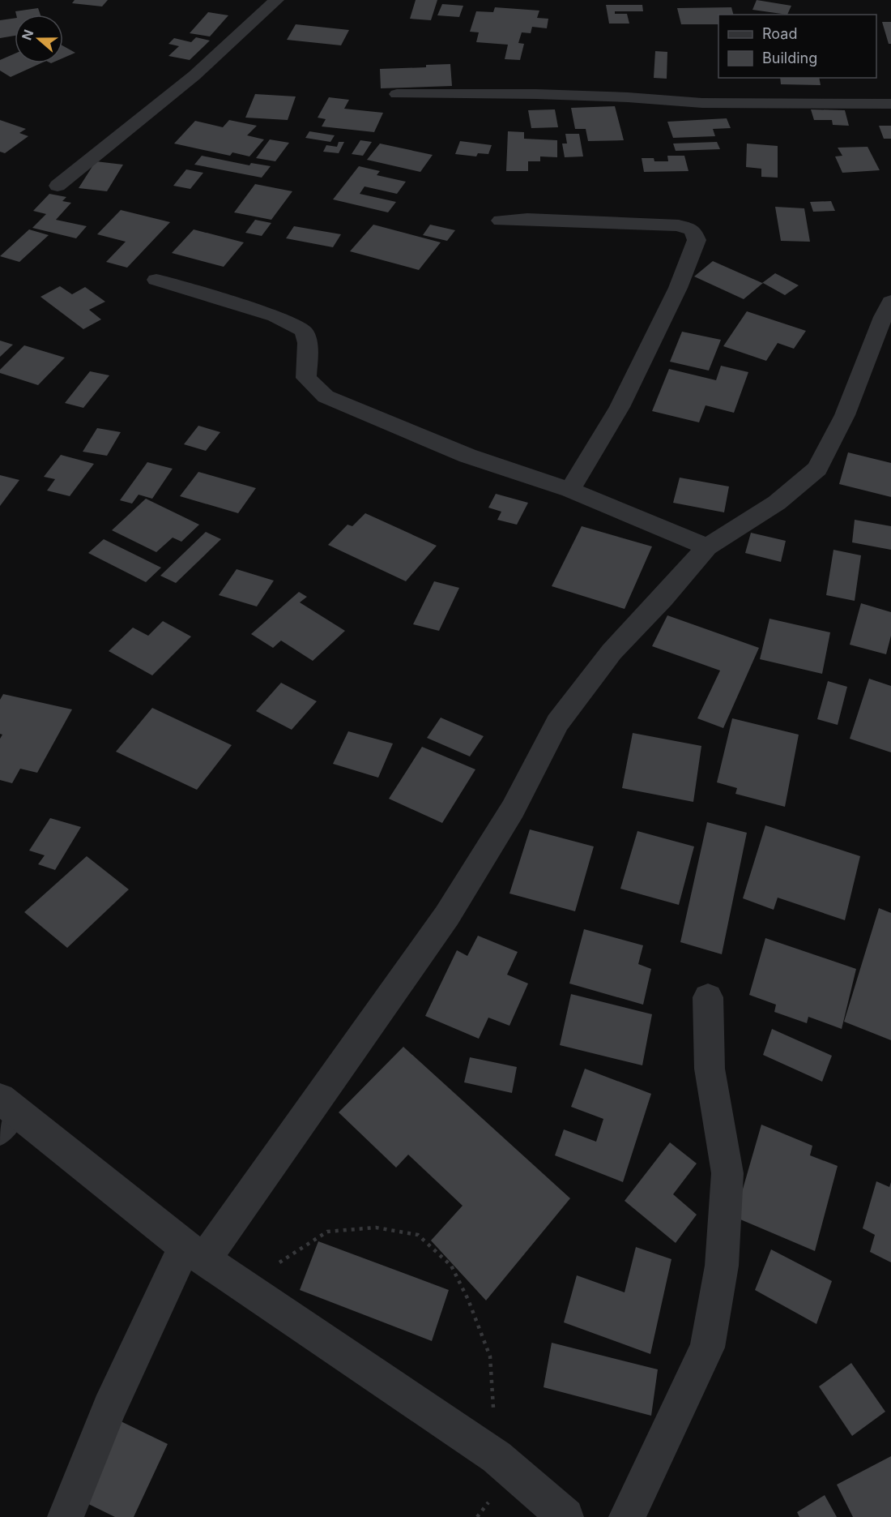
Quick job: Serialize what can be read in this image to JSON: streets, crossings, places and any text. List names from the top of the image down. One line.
{"legend":["Road","Building"],"north":"left"}
